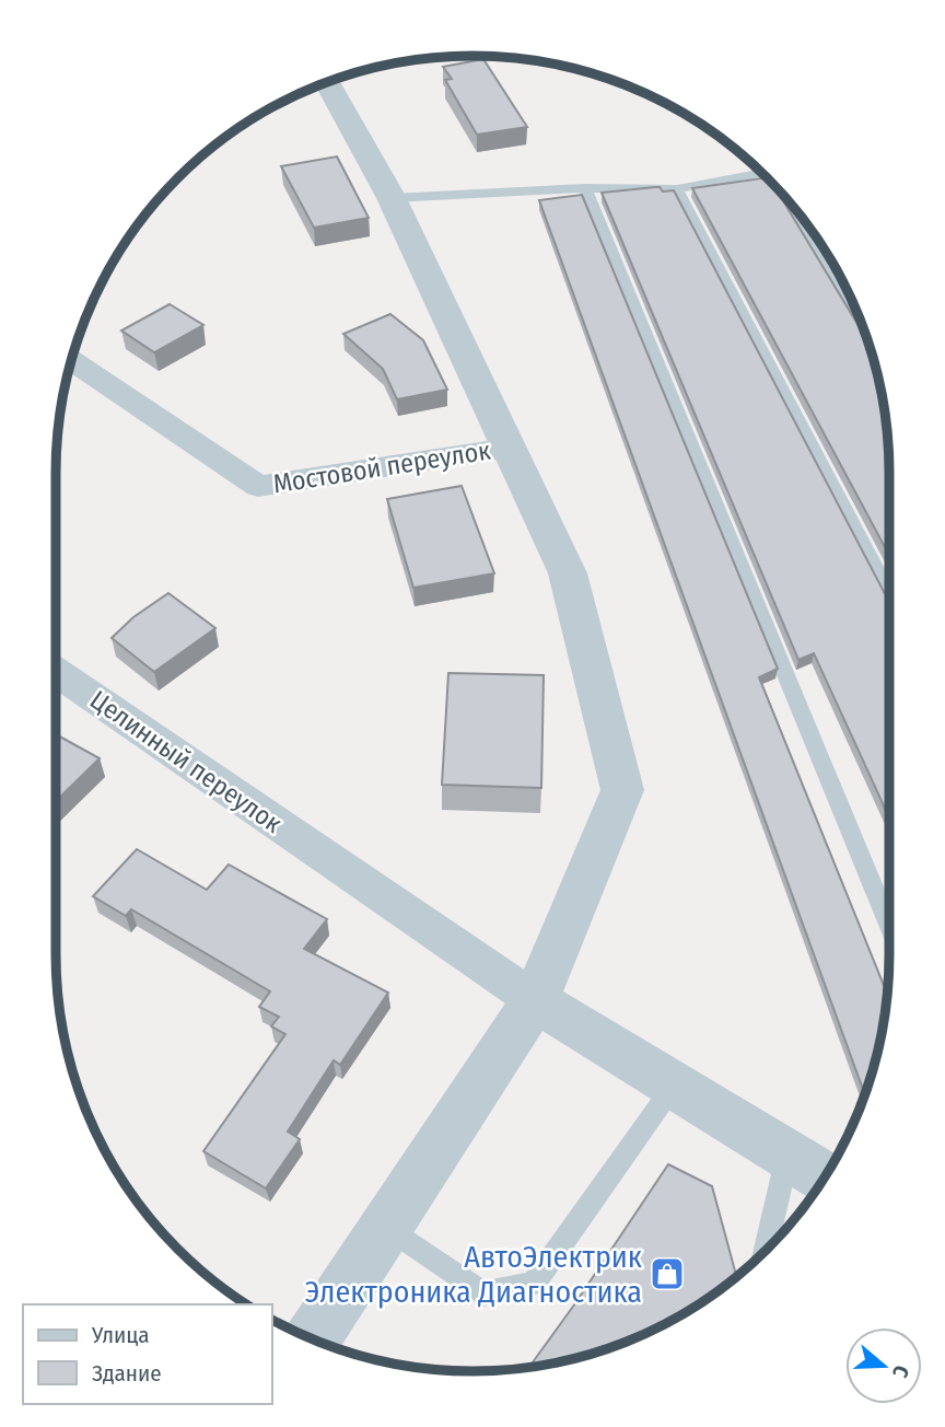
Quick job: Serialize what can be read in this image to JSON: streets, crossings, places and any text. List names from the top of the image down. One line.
{"streets":{"street":["Мостовой переулок","Целинный переулок"]},"places":{"shop":["АвтоЭлектрик Электроника Диагностика"]},"legend":["Улица","Здание"],"north":"right"}
